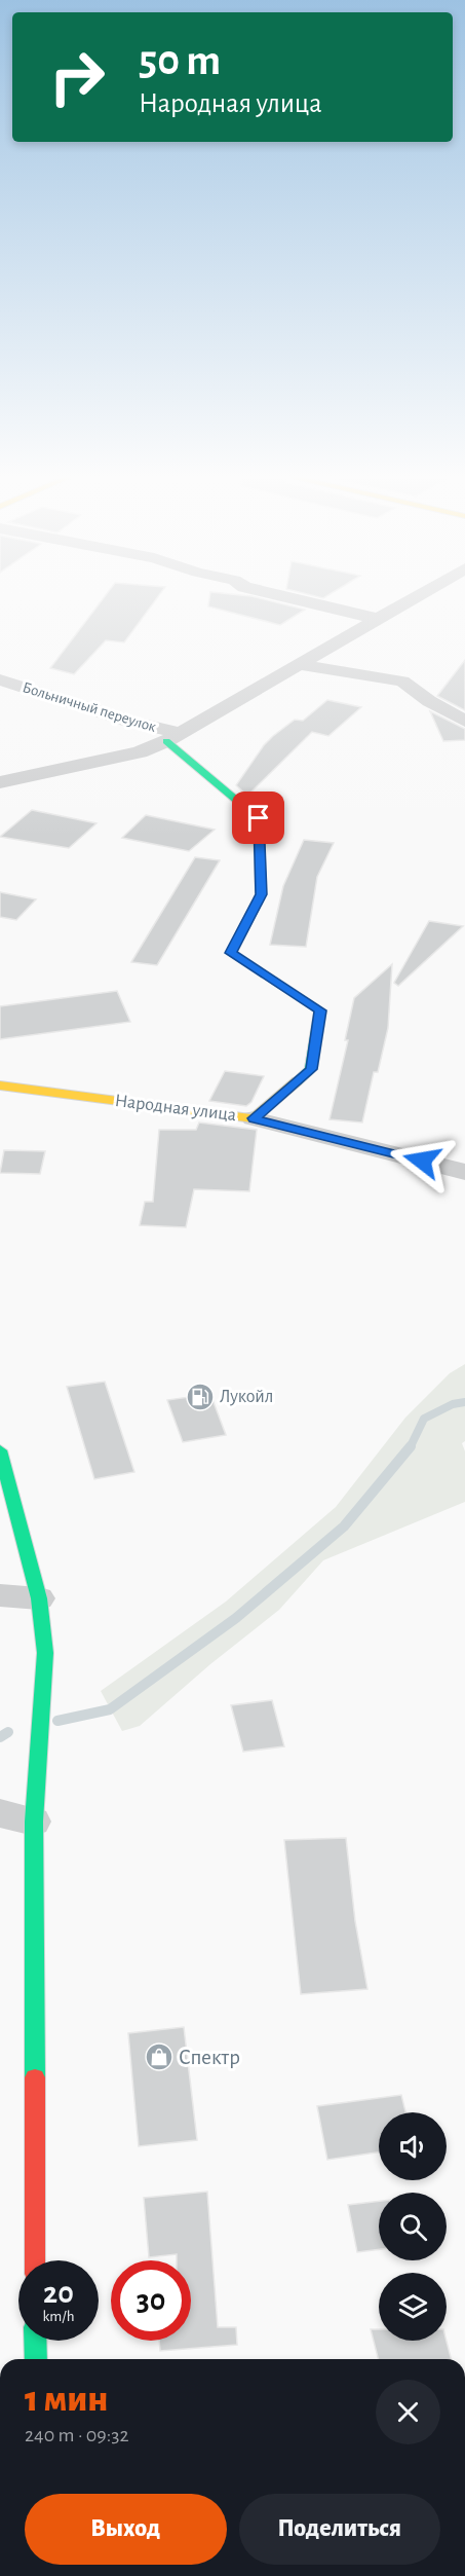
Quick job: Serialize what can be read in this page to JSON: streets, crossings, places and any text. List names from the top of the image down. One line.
{"streets":{"street":["Больничный переулок","Народная улица"]},"crossings":[["Больничный переулок","Народная улица"]],"places":{"fuel station":["Лукойл"],"shop":["Спектр"]},"page":{"turn":["50 m","Народная улица"],"speed":"20 km/h","limit":"30","heading":["1 мин","240 m · 09:32"],"buttons":["Выход","Поделиться"]}}
